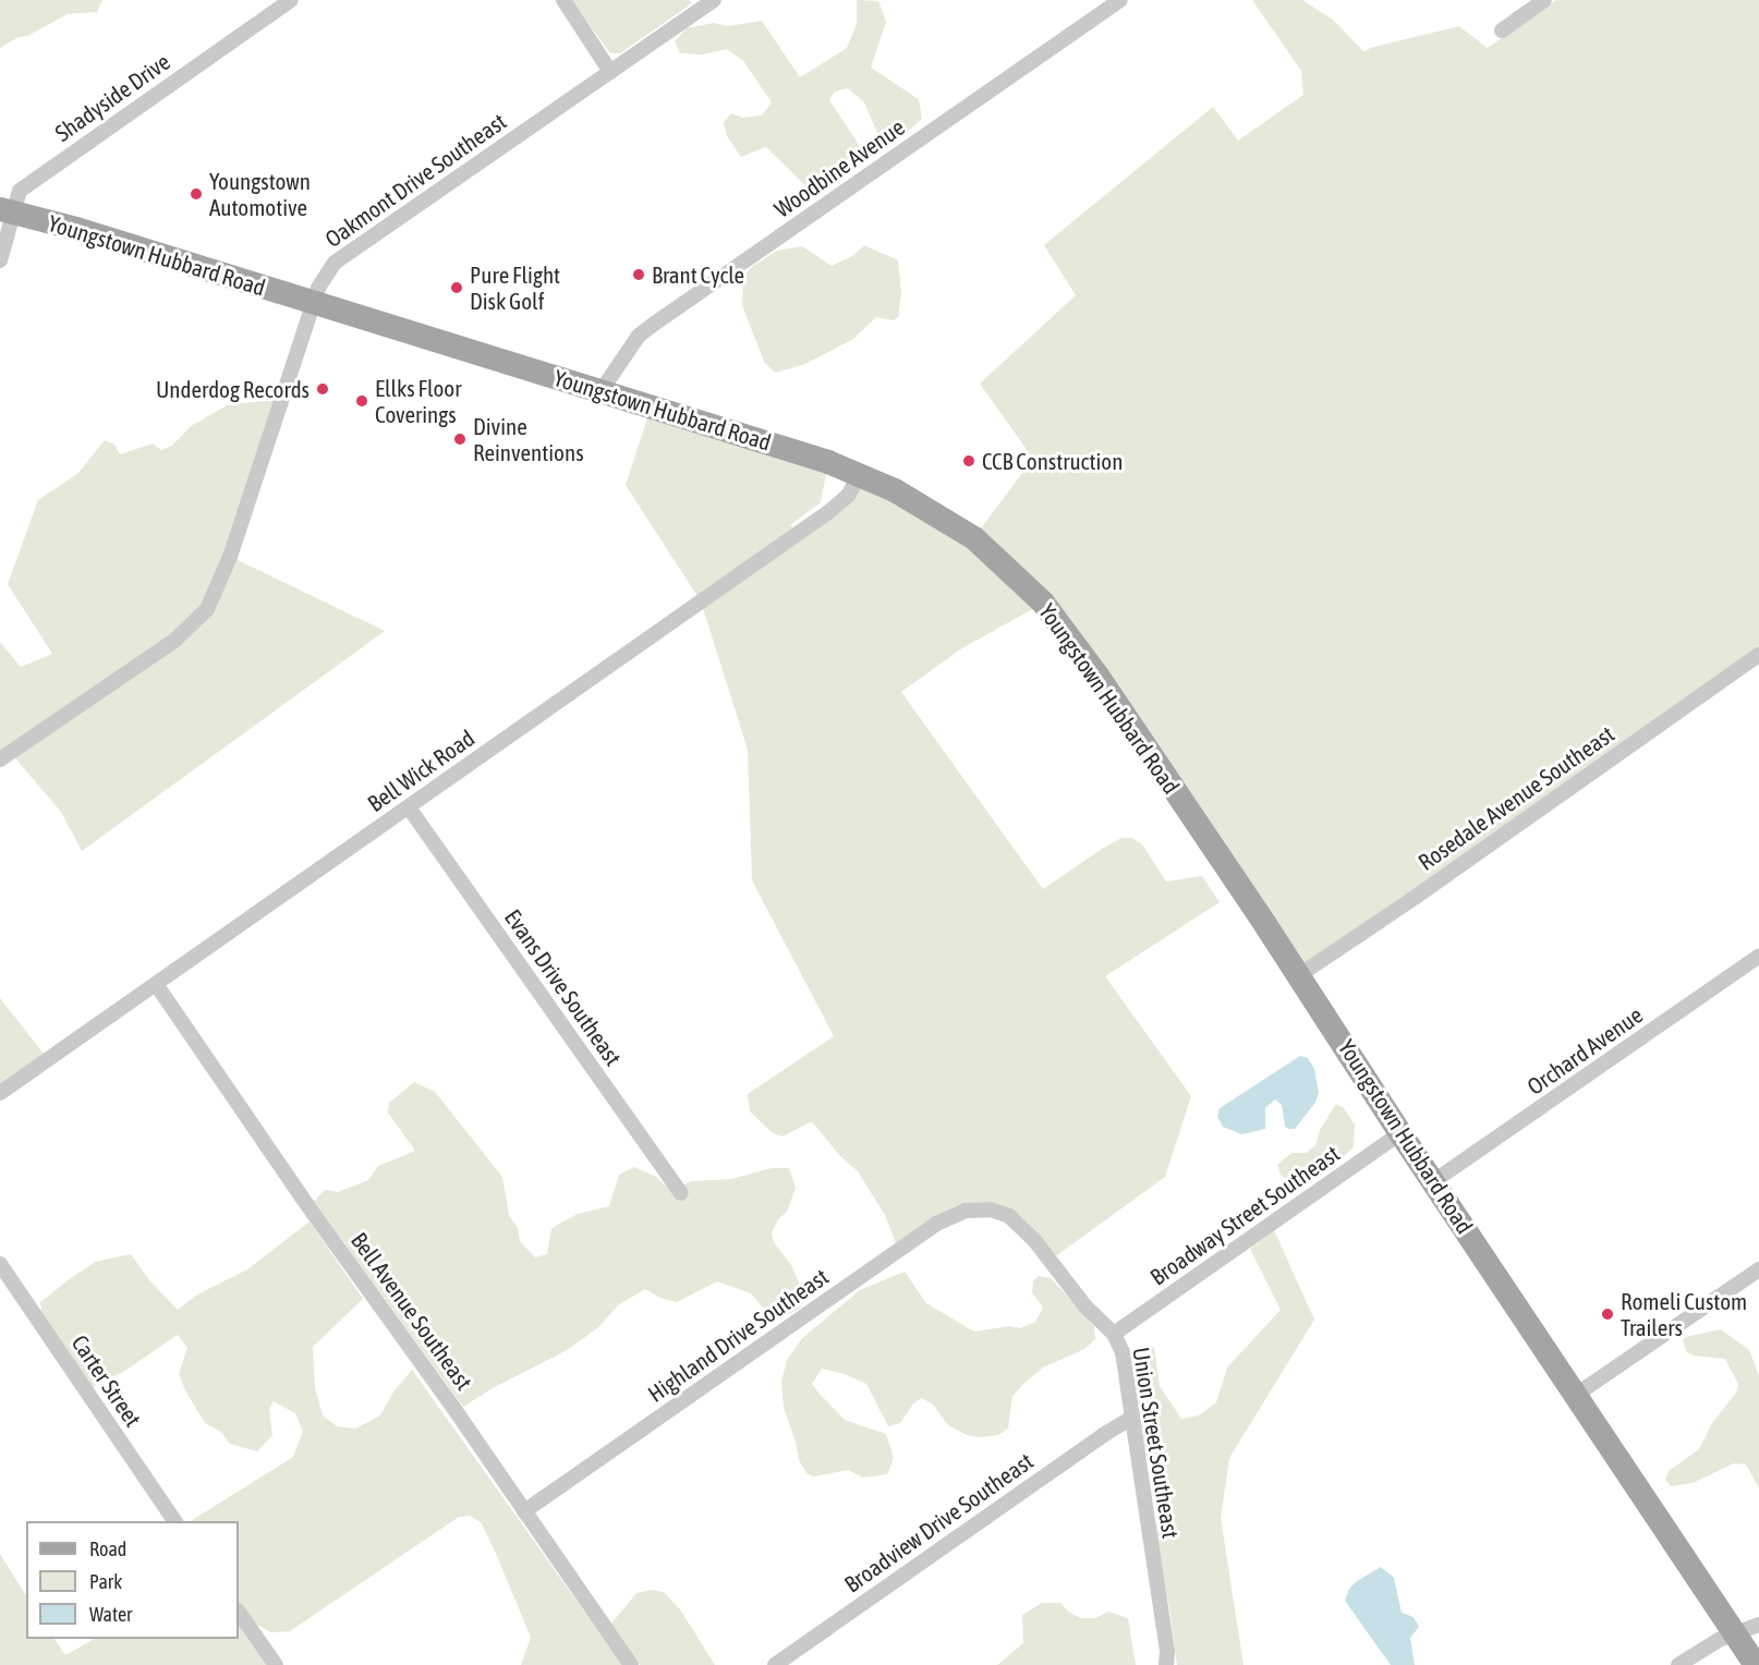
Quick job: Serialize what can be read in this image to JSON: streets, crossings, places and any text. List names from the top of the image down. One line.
{"streets":{"main road":["Youngstown Hubbard Road"],"street":["Shadyside Drive","Woodbine Avenue","Oakmont Drive Southeast","Bell Wick Road","Rosedale Avenue Southeast","Evans Drive Southeast","Orchard Avenue","Broadway Street Southeast","Bell Avenue Southeast","Highland Drive Southeast","Carter Street","Union Street Southeast","Broadview Drive Southeast"]},"crossings":[["Shadyside Drive","Youngstown Hubbard Road"],["Woodbine Avenue","Youngstown Hubbard Road"],["Oakmont Drive Southeast","Youngstown Hubbard Road"],["Youngstown Hubbard Road","Bell Wick Road"],["Youngstown Hubbard Road","Rosedale Avenue Southeast"],["Youngstown Hubbard Road","Orchard Avenue"],["Youngstown Hubbard Road","Broadway Street Southeast"],["Bell Wick Road","Evans Drive Southeast"],["Bell Wick Road","Bell Avenue Southeast"],["Broadway Street Southeast","Union Street Southeast"],["Bell Avenue Southeast","Highland Drive Southeast"],["Highland Drive Southeast","Union Street Southeast"],["Union Street Southeast","Broadview Drive Southeast"]],"places":["Youngstown Automotive","Brant Cycle","Pure Flight Disk Golf","Underdog Records","Ellks Floor Coverings","Divine Reinventions","CCB Construction","Romeli Custom Trailers"],"legend":["Road","Park","Water"]}
